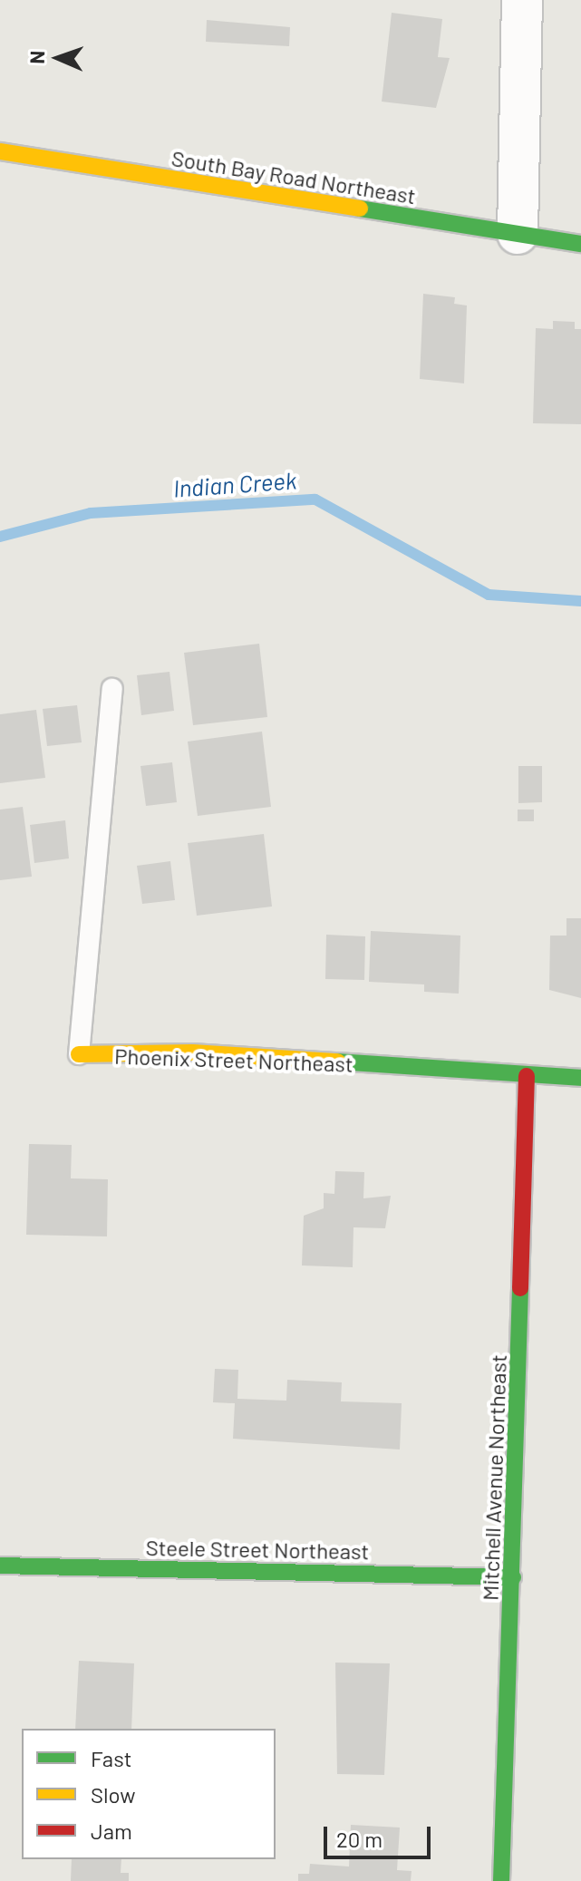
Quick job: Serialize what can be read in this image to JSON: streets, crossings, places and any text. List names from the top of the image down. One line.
{"streets":{"street":["South Bay Road Northeast","Phoenix Street Northeast","Mitchell Avenue Northeast","Steele Street Northeast"]},"crossings":[["Phoenix Street Northeast","Mitchell Avenue Northeast"],["Mitchell Avenue Northeast","Steele Street Northeast"]],"water":["Indian Creek"],"legend":["Fast","Slow","Jam"],"scale_bar":"20 m","north":"left"}
